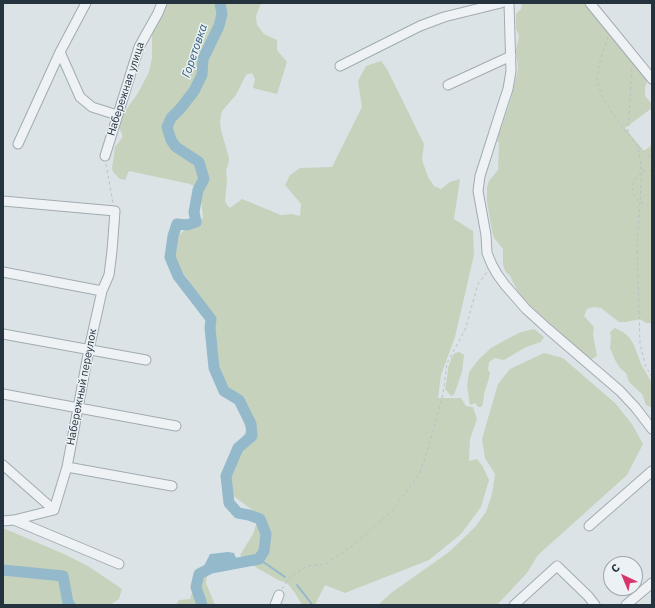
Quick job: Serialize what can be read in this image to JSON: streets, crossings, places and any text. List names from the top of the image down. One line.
{"streets":{"street":["Набережная улица","Набережный переулок"]},"water":["Горетовка"],"north":"top left"}
